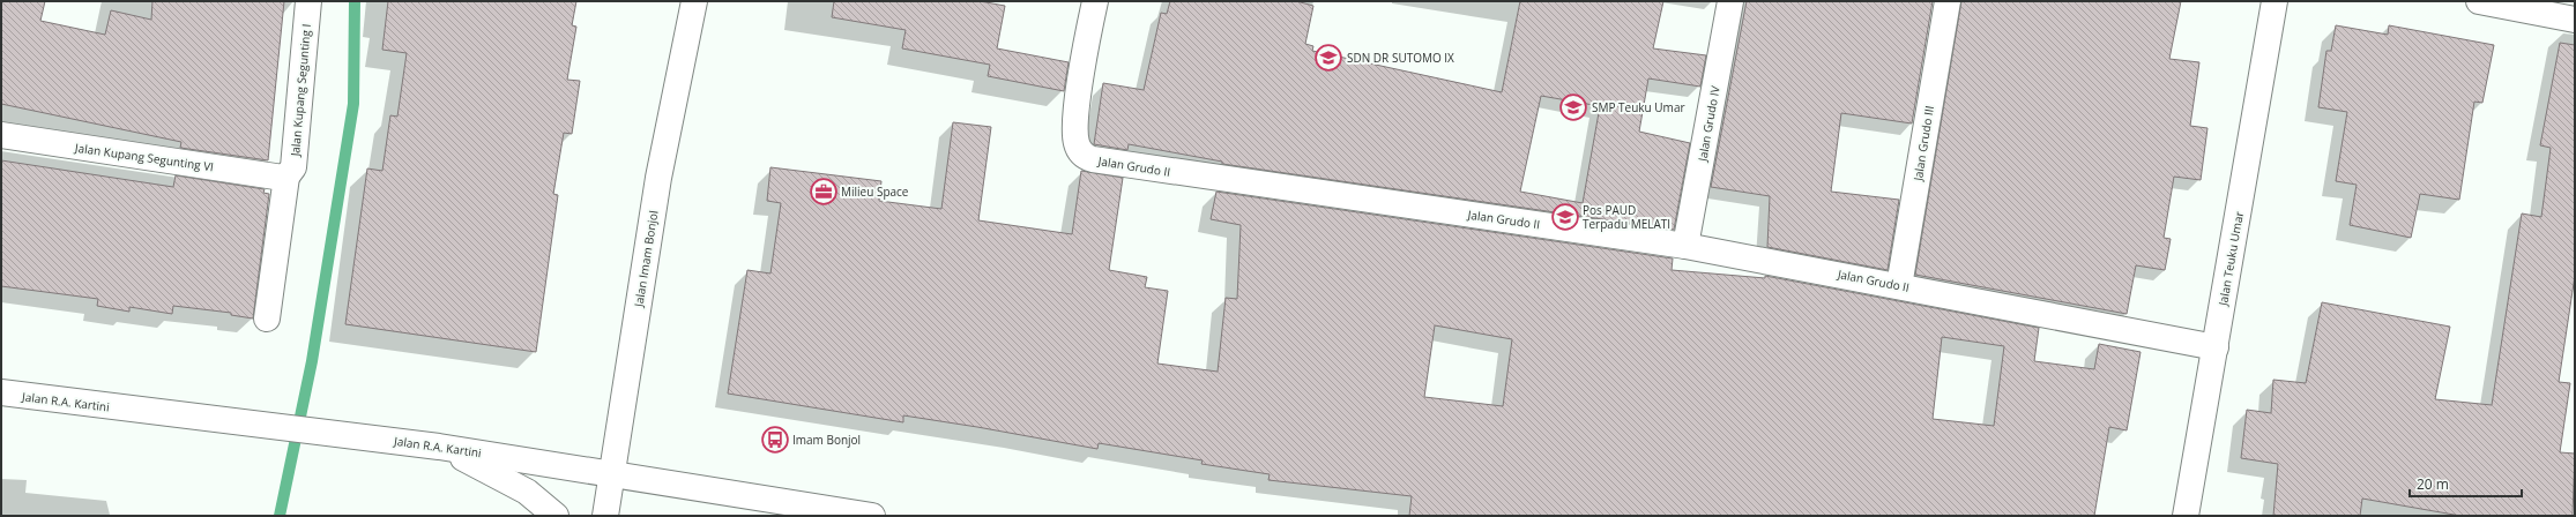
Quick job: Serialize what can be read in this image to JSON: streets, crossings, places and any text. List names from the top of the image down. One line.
{"streets":{"street":["Jalan Kupang Segunting I","Jalan Grudo IV","Jalan Grudo III","Jalan Kupang Segunting VI","Jalan Grudo II","Jalan Imam Bonjol","Jalan Teuku Umar","Jalan R.A. Kartini"]},"crossings":[["Jalan Kupang Segunting I","Jalan Kupang Segunting VI"],["Jalan Grudo IV","Jalan Grudo II"],["Jalan Grudo III","Jalan Grudo II"],["Jalan Grudo II","Jalan Teuku Umar"],["Jalan Imam Bonjol","Jalan R.A. Kartini"]],"places":{"school or university":["SDN DR SUTOMO IX","SMP Teuku Umar","Pos PAUD Terpadu MELATI"],"office":["Milieu Space"],"bus stop":["Imam Bonjol"]},"scale_bar":"20 m"}
